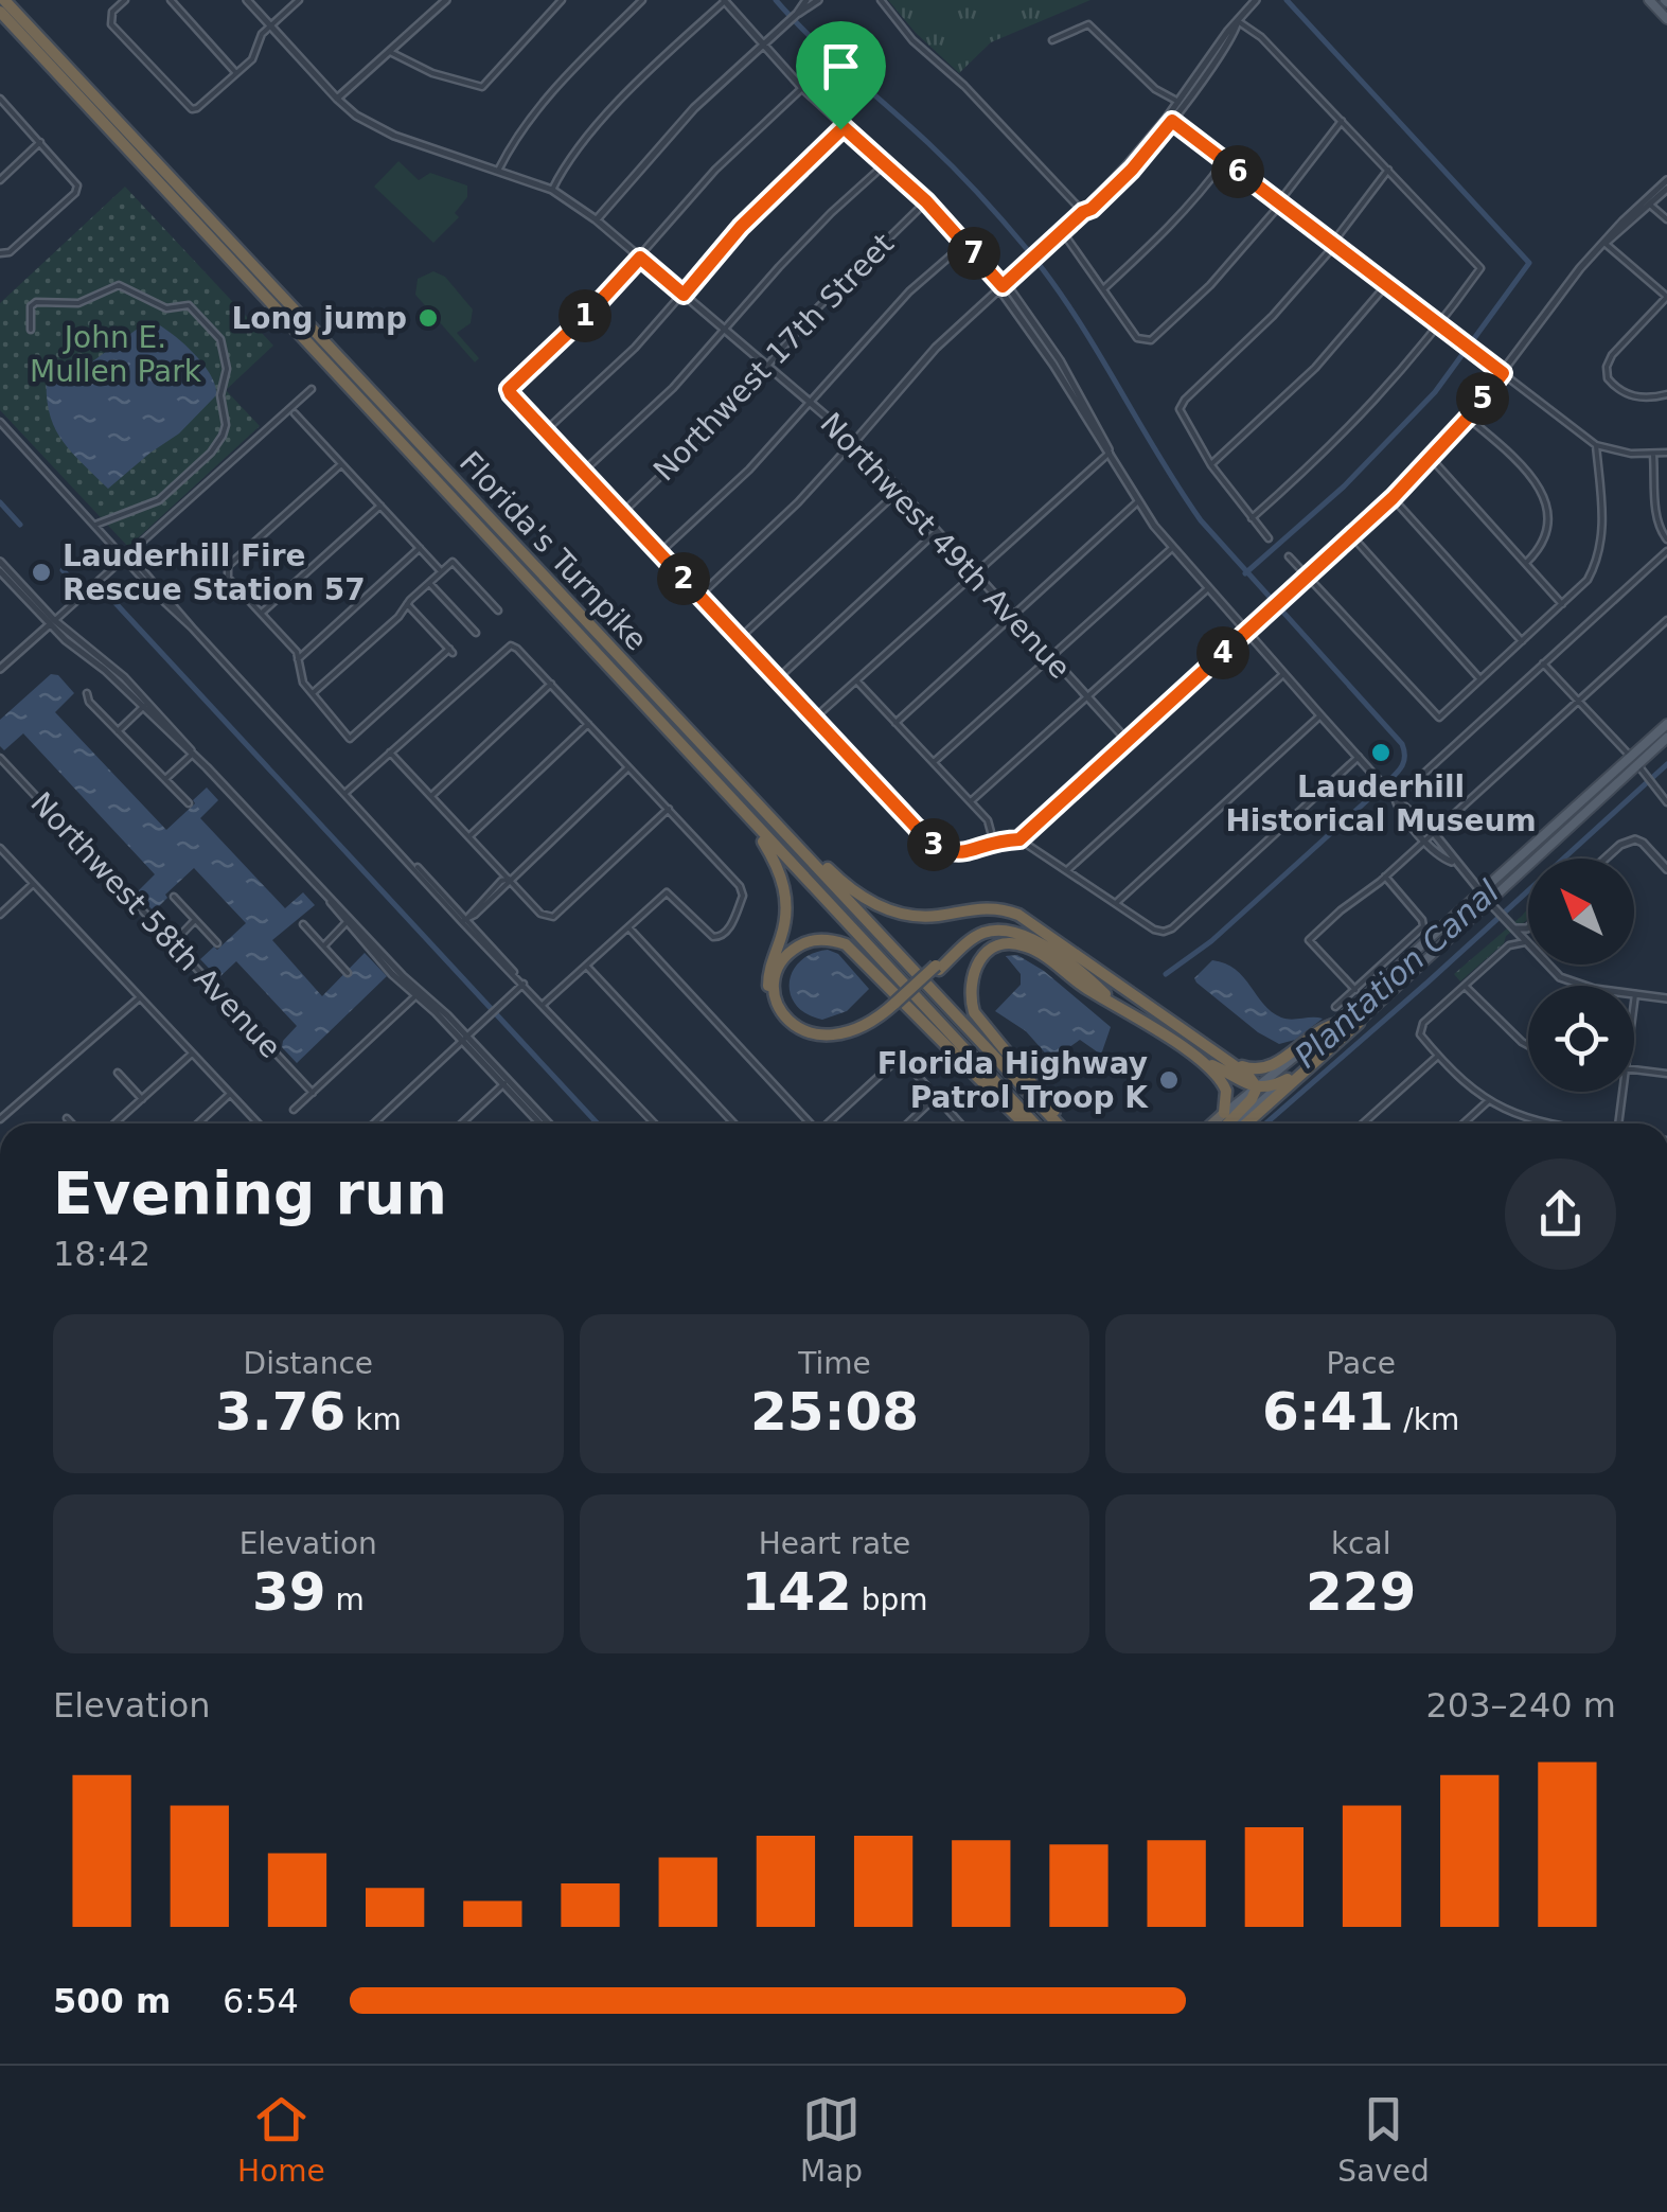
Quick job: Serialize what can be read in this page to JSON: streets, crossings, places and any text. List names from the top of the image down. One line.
{"streets":{"highway":["Florida's Turnpike"],"street":["Northwest 17th Street","Northwest 49th Avenue","Northwest 58th Avenue"]},"crossings":[["Northwest 17th Street","Northwest 49th Avenue"]],"water":["Plantation Canal"],"parks":["John E. Mullen Park"],"places":["Long jump","Lauderhill Fire Rescue Station 57","Lauderhill Historical Museum","Florida Highway Patrol Troop K"],"north":"top left","page":{"pins":["6","7","1","5","2","4","3"],"heading":["Evening run","18:42"],"stats":[["Distance","3.76 km"],["Time","25:08"],["Pace","6:41 /km"],["Elevation","39 m"],["Heart rate","142 bpm"],["kcal","229"]],"chart":["Elevation","203–240 m"],"list":[{"name":"500 m","note":"6:54"}],"tabs":["Home","Map","Saved"]}}
